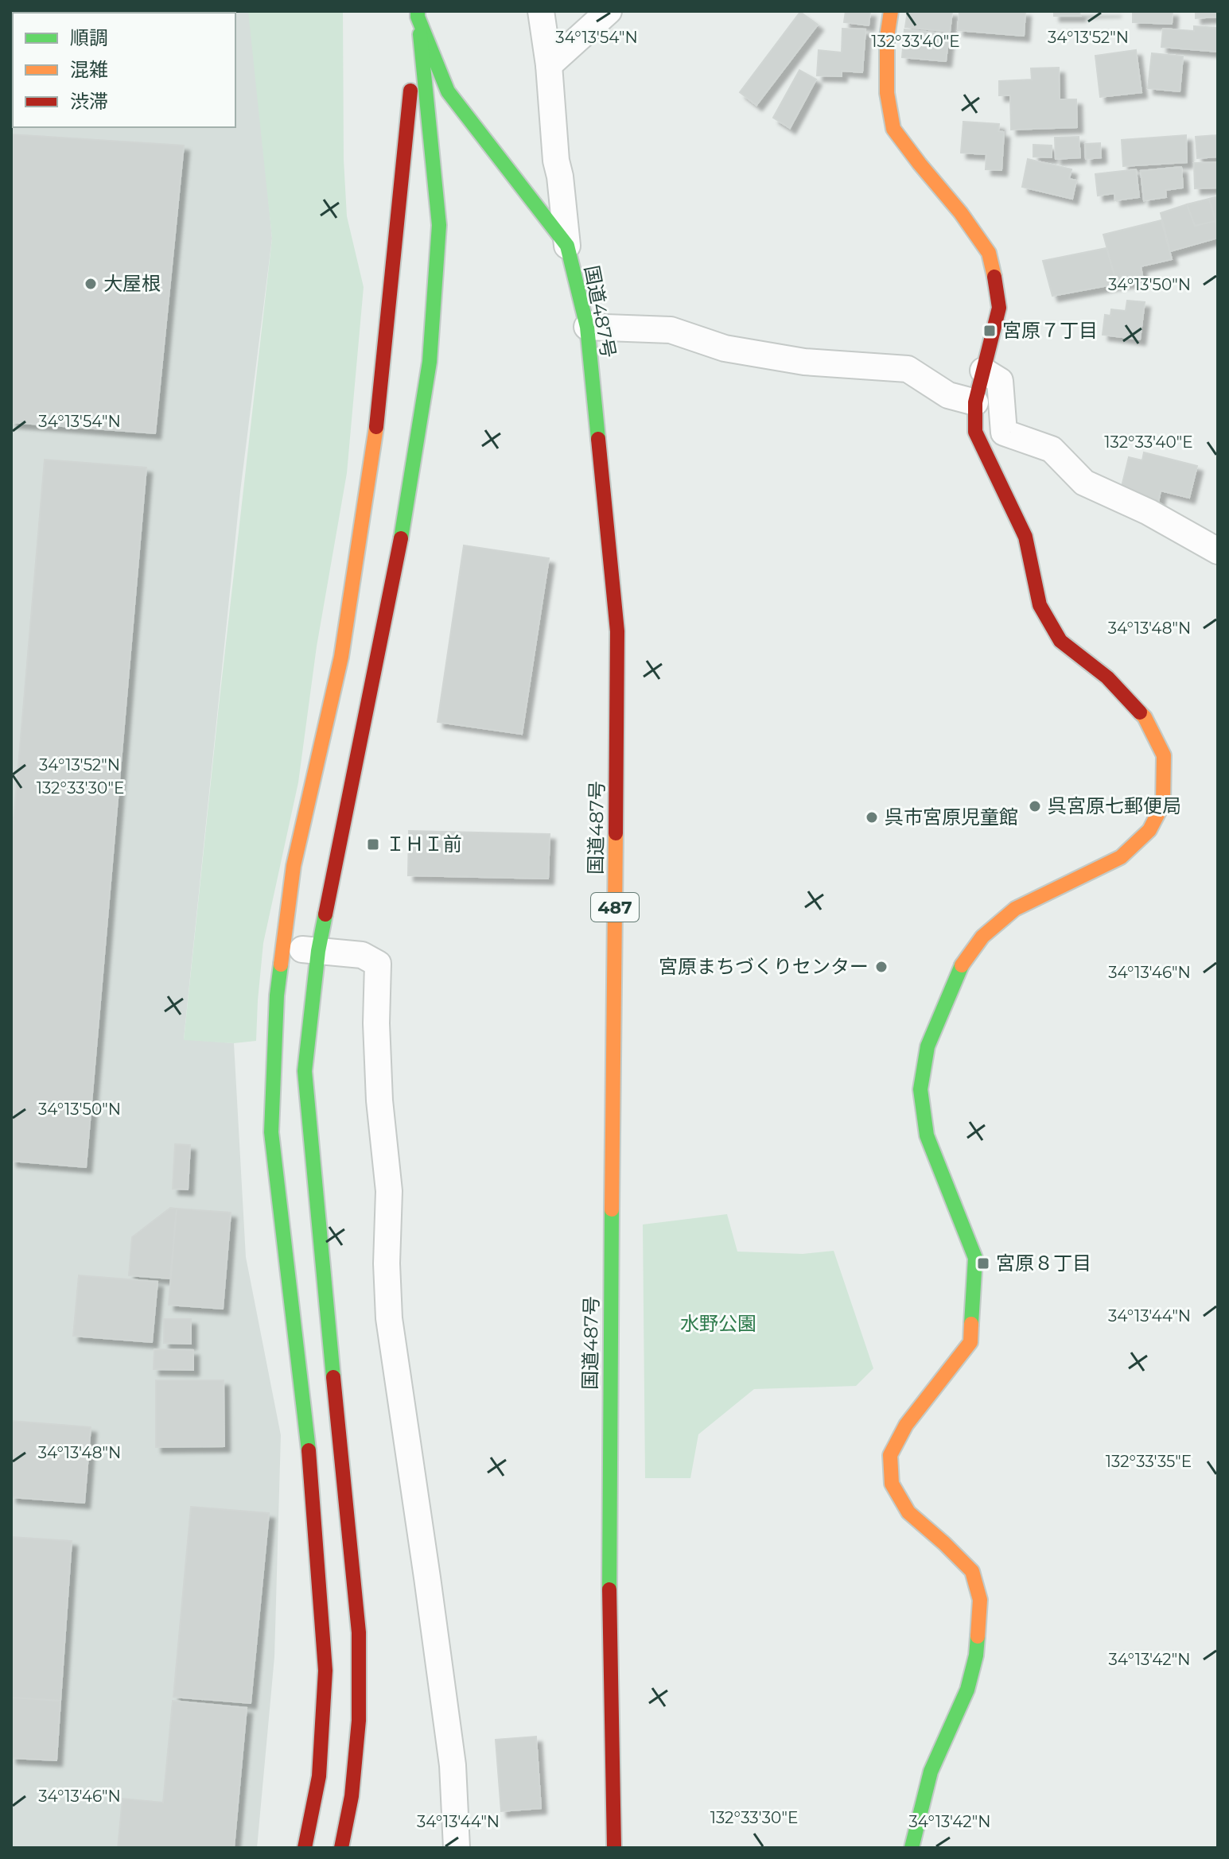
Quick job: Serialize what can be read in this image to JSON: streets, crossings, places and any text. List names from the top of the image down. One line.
{"streets":{"main road":["国道487号","487"]},"parks":["水野公園"],"places":{"other":["大屋根","呉宮原七郵便局","呉市宮原児童館","宮原まちづくりセンター"],"transit":["宮原７丁目","ＩＨＩ前","宮原８丁目"]},"legend":["順調","混雑","渋滞"],"coordinates":["34°13'52\"N","34°13'54\"N","132°33'40\"E","34°13'50\"N","34°13'48\"N","132°33'30\"E","34°13'46\"N","34°13'44\"N","132°33'35\"E","34°13'42\"N"]}
